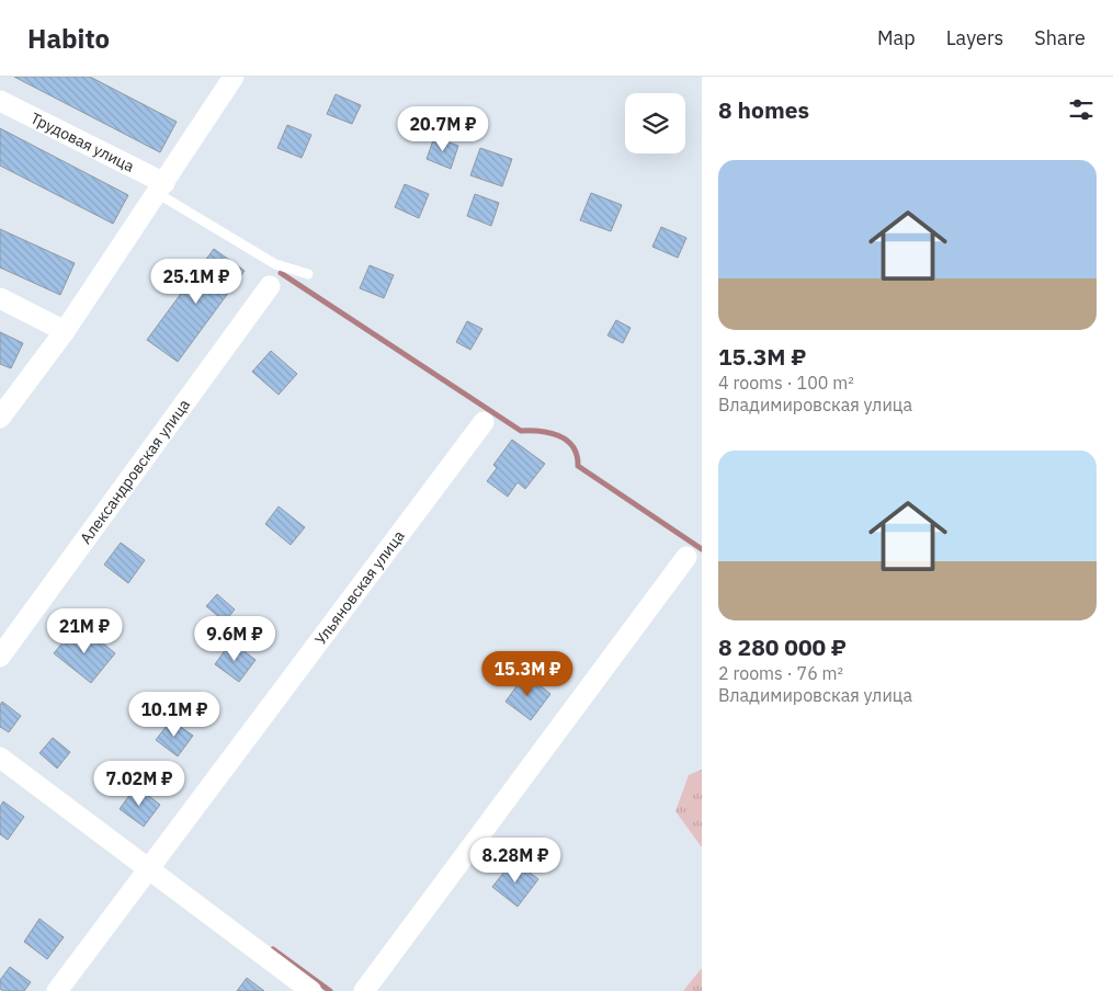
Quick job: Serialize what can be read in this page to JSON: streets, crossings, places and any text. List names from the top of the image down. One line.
{"streets":{"street":["Трудовая улица","Александровская улица","Ульяновская улица"]},"page":{"header":"Habito","nav":["Map","Layers","Share"],"heading":"8 homes","price":["20.7M ₽","25.1M ₽","21M ₽","9.6M ₽","15.3M ₽","10.1M ₽","7.02M ₽","8.28M ₽"],"list":[{"name":"15.3M ₽","note":"4 rooms · 100 m² · Владимировская улица"},{"name":"8 280 000 ₽","note":"2 rooms · 76 m² · Владимировская улица"}]}}
